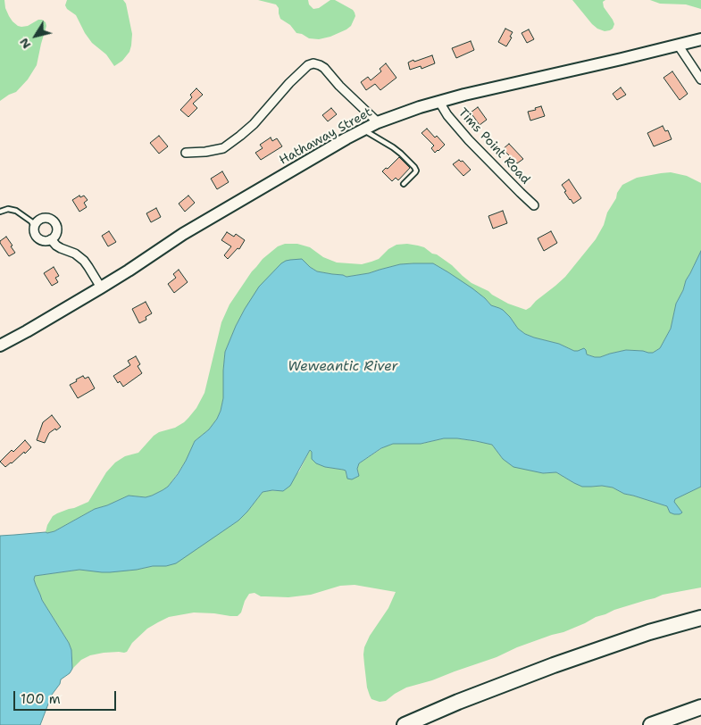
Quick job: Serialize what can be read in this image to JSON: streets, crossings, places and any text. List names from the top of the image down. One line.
{"streets":{"street":["Hathaway Street","Tims Point Road"]},"crossings":[["Hathaway Street","Tims Point Road"]],"water":["Weweantic River"],"scale_bar":"100 m","north":"bottom left"}
